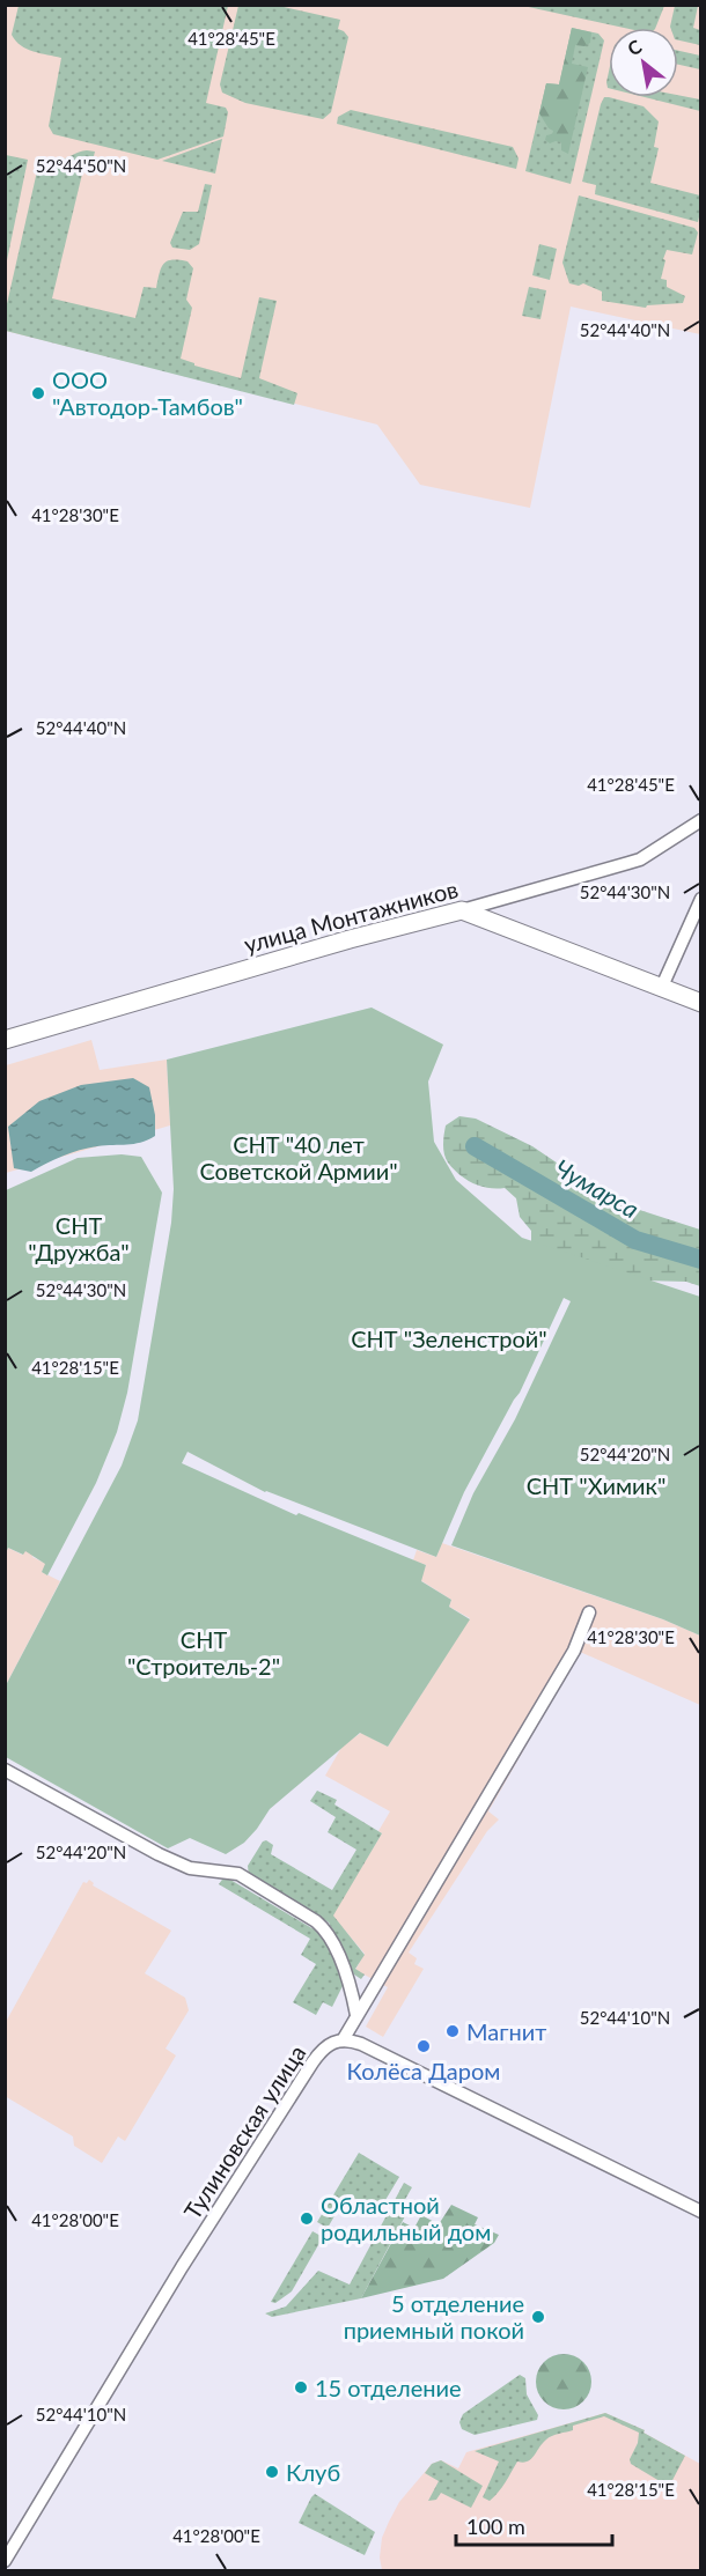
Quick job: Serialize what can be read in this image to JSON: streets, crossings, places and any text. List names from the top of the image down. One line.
{"streets":{"main road":["улица Монтажников"],"street":["Тулиновская улица"]},"water":["Чумарса"],"parks":["СНТ \"40 лет Советской Армии\"","СНТ \"Дружба\"","СНТ \"Зеленстрой\"","СНТ \"Химик\"","СНТ \"Строитель-2\""],"places":["ООО \"Автодор-Тамбов\"","Магнит","Колёса Даром","Областной родильный дом","5 отделение приемный покой","15 отделение","Клуб"],"scale_bar":"100 m","north":"top left","coordinates":["41°28'45\"E","52°44'50\"N","52°44'40\"N","41°28'30\"E","52°44'30\"N","41°28'15\"E","52°44'20\"N","52°44'10\"N","41°28'00\"E"]}
